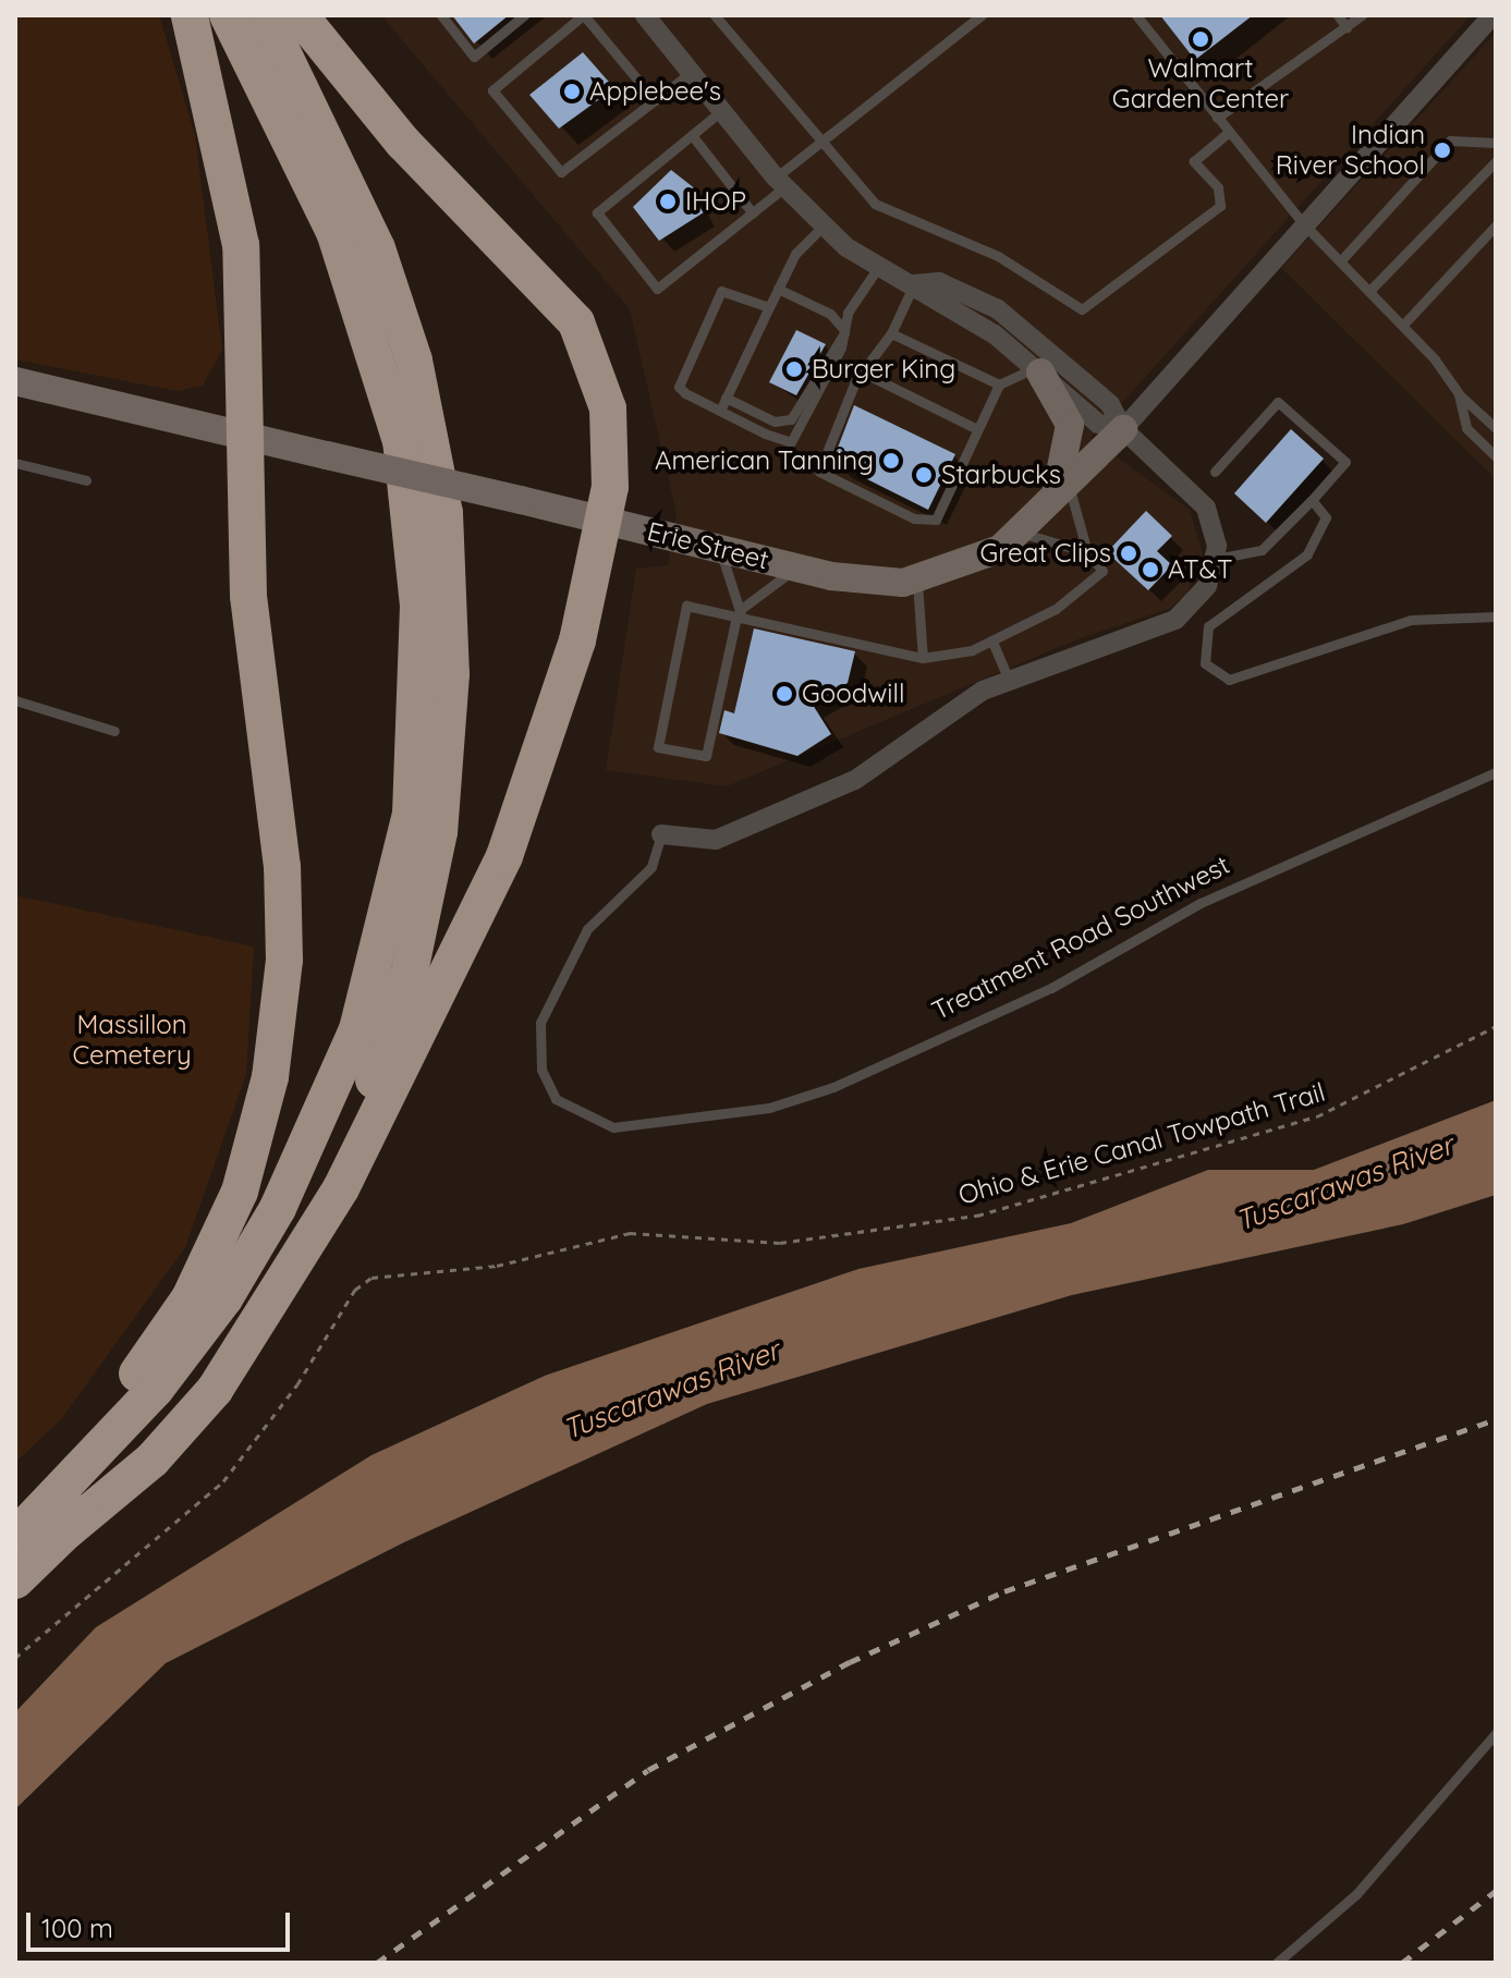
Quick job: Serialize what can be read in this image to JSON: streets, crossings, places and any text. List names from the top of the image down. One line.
{"streets":{"street":["Erie Street","Treatment Road Southwest"],"path":["Ohio & Erie Canal Towpath Trail"]},"water":["Tuscarawas River"],"parks":["Massillon Cemetery"],"places":["Walmart Garden Center","Applebee's","Indian River School","IHOP","Burger King","American Tanning","Starbucks","Great Clips","AT&T","Goodwill"],"scale_bar":"100 m"}
